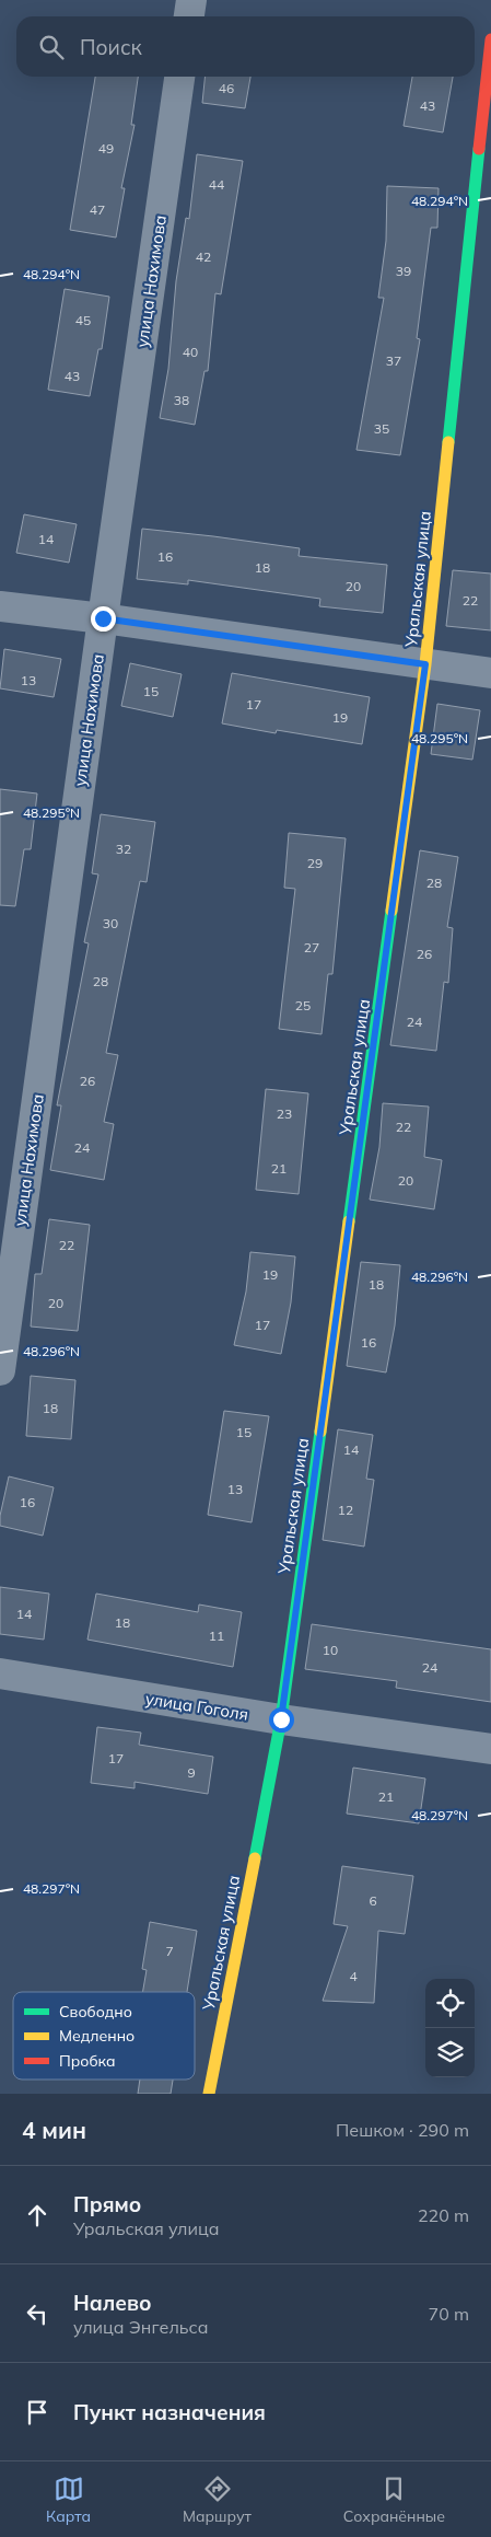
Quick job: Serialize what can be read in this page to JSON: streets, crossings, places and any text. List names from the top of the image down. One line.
{"streets":{"street":["улица Нахимова","Уральская улица","улица Гоголя"]},"crossings":[["Уральская улица","улица Гоголя"]],"house_numbers":["46","43","49","44","47","42","39","45","40","37","43","38","35","14","16","18","20","22","13","15","17","19","32","29","28","30","27","26","28","25","24","26","23","22","24","21","20","22","19","18","20","17","16","18","15","14","13","16","12","14","18","11","10","24","17","9","21","6","7","4"],"legend":["Свободно","Медленно","Пробка"],"page":{"search":"Поиск","heading":["4 мин","Пешком · 290 m"],"list":[["Прямо","Уральская улица","220 m"],["Налево","улица Энгельса","70 m"],"Пункт назначения"],"nav":["Карта","Маршрут","Сохранённые"]},"coordinates":["48.294°N","48.295°N","48.296°N","48.297°N"]}
